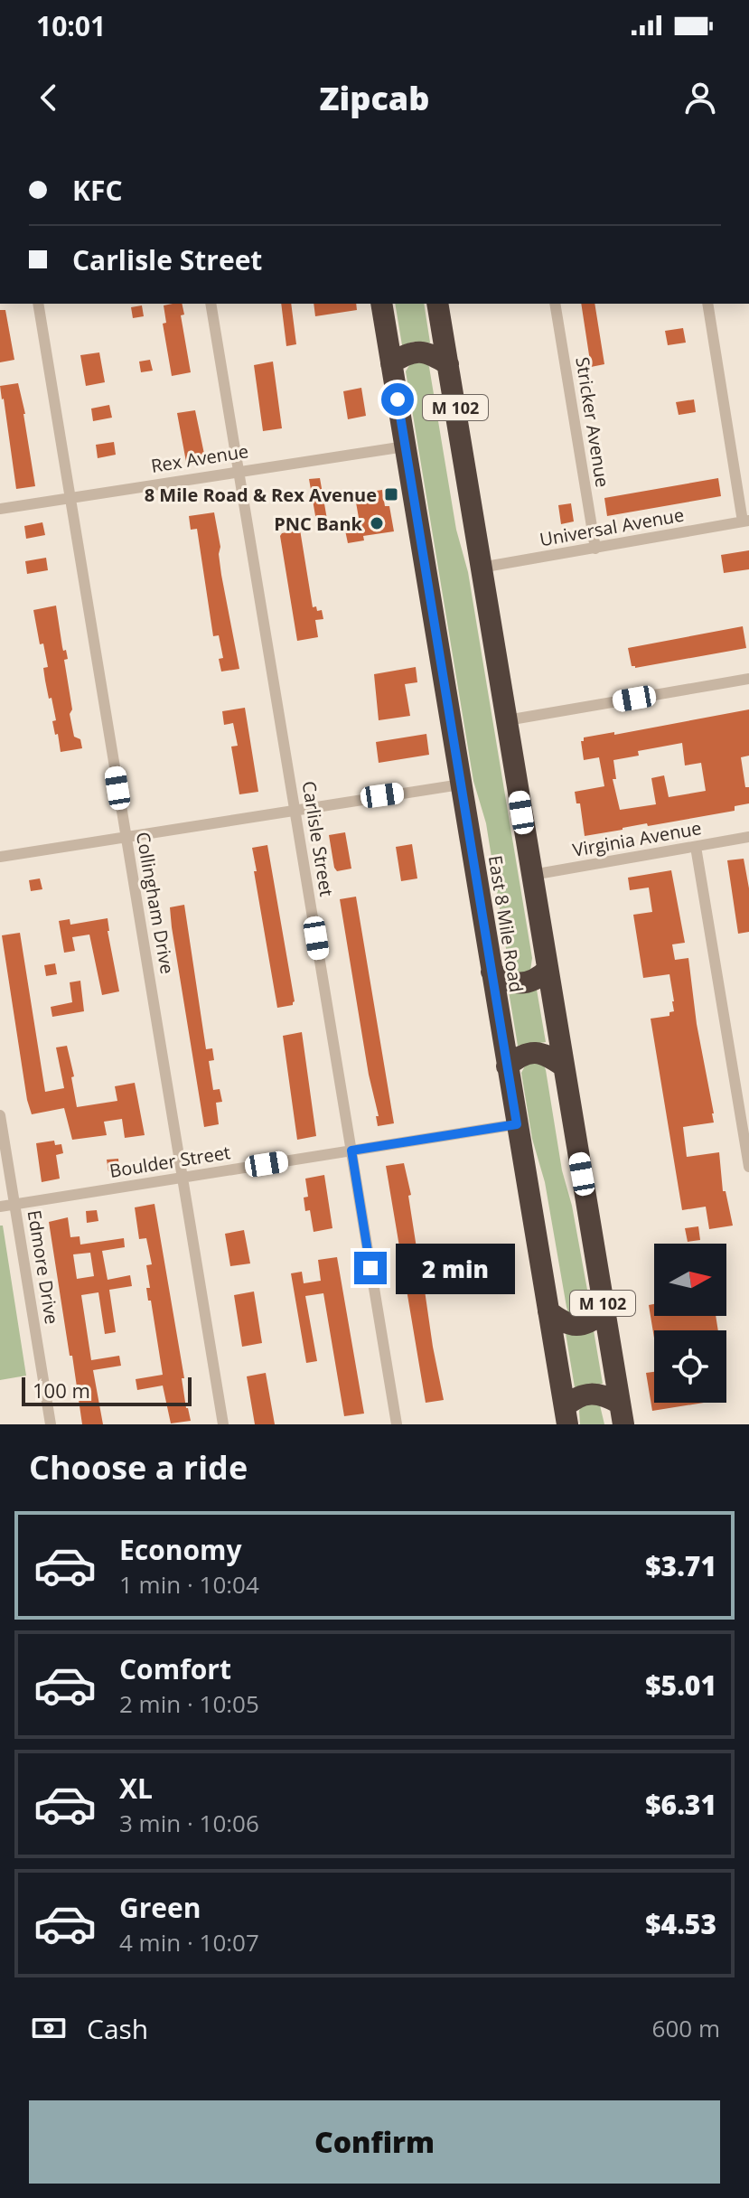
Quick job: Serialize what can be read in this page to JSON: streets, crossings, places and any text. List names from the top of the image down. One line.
{"streets":{"highway":["M 102","East 8 Mile Road"],"street":["Stricker Avenue","Rex Avenue","Universal Avenue","Carlisle Street","Virginia Avenue","Collingham Drive","Boulder Street","Edmore Drive"]},"crossings":[["Stricker Avenue","Universal Avenue"],["Rex Avenue","Carlisle Street"],["Rex Avenue","Collingham Drive"],["Rex Avenue","East 8 Mile Road"],["Universal Avenue","East 8 Mile Road"],["Carlisle Street","Boulder Street"],["Virginia Avenue","East 8 Mile Road"],["Collingham Drive","Boulder Street"],["East 8 Mile Road","Boulder Street"],["Boulder Street","Edmore Drive"]],"places":{"transit":["8 Mile Road & Rex Avenue"],"other":["PNC Bank"]},"scale_bar":"100 m","north":"right","page":{"status":"10:01","header":"Zipcab","banner":["KFC","Carlisle Street"],"bubble":"2 min","scale":"100 m","heading":"Choose a ride","list":[{"name":"Economy","note":"1 min · 10:04","value":"$3.71"},{"name":"Comfort","note":"2 min · 10:05","value":"$5.01"},{"name":"XL","note":"3 min · 10:06","value":"$6.31"},{"name":"Green","note":"4 min · 10:07","value":"$4.53"}],"pay":["Cash","600 m"],"buttons":"Confirm"}}
